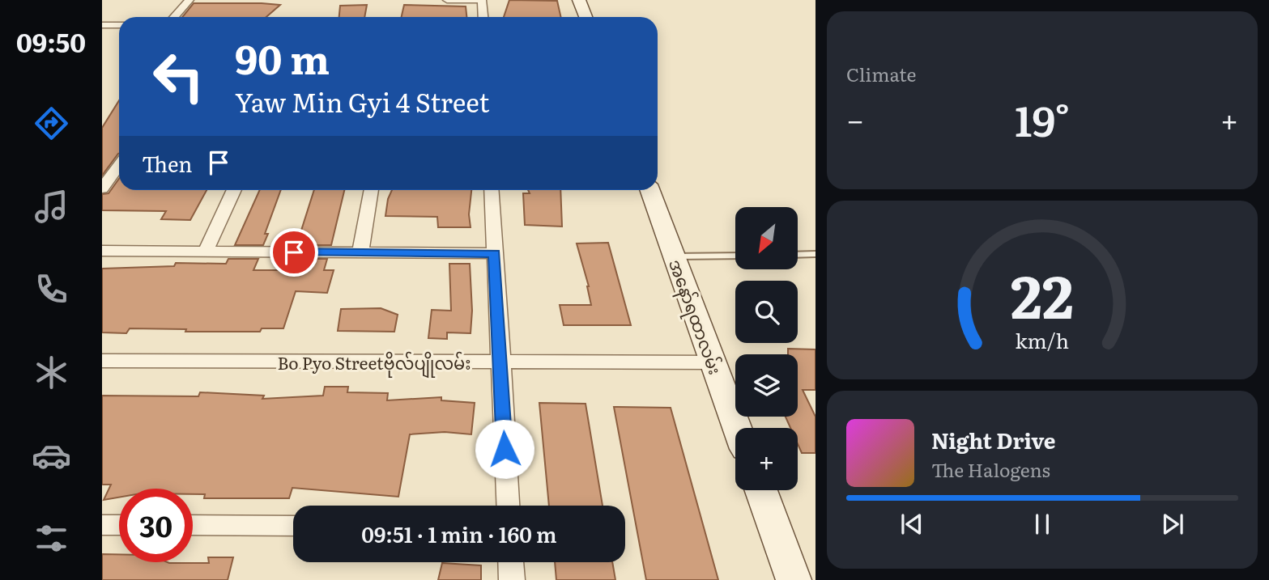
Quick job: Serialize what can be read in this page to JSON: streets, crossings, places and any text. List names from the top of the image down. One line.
{"streets":{"main road":["အနော်ရထာလမ်း"],"street":["Bo Pyo Streetဗိုလ်ပျိုလမ်း"]},"crossings":[["အနော်ရထာလမ်း","Bo Pyo Streetဗိုလ်ပျိုလမ်း"]],"north":"bottom left","page":{"tabs":"09:50","tile":"Climate","turn":["90 m","Yaw Min Gyi 4 Street"],"heat":["−","19°","+"],"then":"Then","map_buttons":"+","song":["Night Drive","The Halogens"],"limit":"30","trip":"09:51 · 1 min · 160 m","gauge":["22","km/h"]}}
